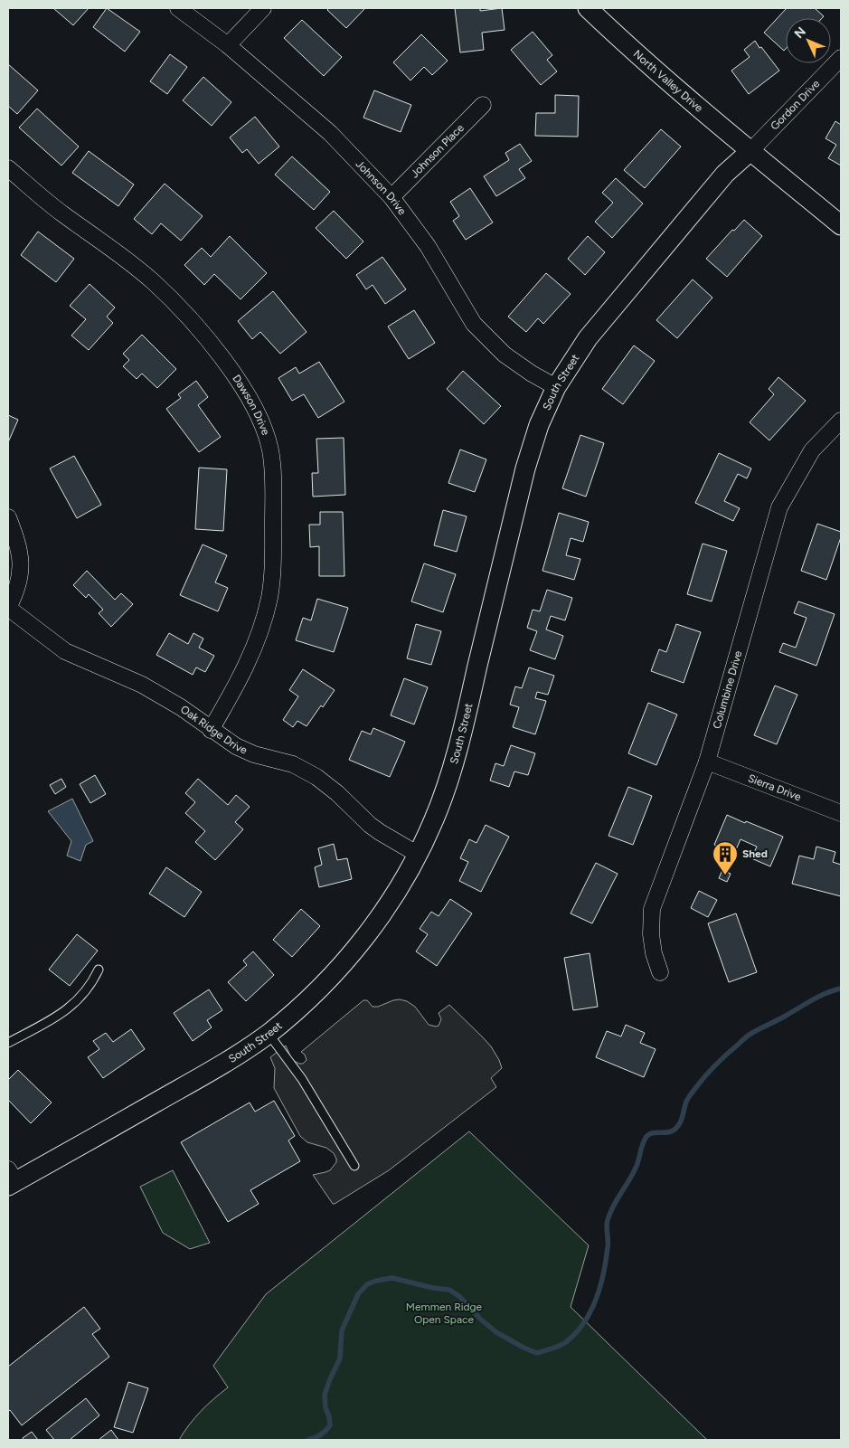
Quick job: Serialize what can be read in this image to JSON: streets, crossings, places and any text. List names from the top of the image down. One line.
{"streets":{"street":["North Valley Drive","Gordon Drive","Johnson Place","Johnson Drive","South Street","Dawson Drive","Columbine Drive","Oak Ridge Drive","Sierra Drive"]},"crossings":[["North Valley Drive","Gordon Drive"],["North Valley Drive","South Street"],["Gordon Drive","South Street"],["Johnson Place","Johnson Drive"],["Johnson Drive","South Street"],["South Street","Oak Ridge Drive"],["Dawson Drive","Oak Ridge Drive"],["Columbine Drive","Sierra Drive"]],"parks":["Memmen Ridge Open Space"],"places":{"building":["Shed"]},"north":"top left"}
